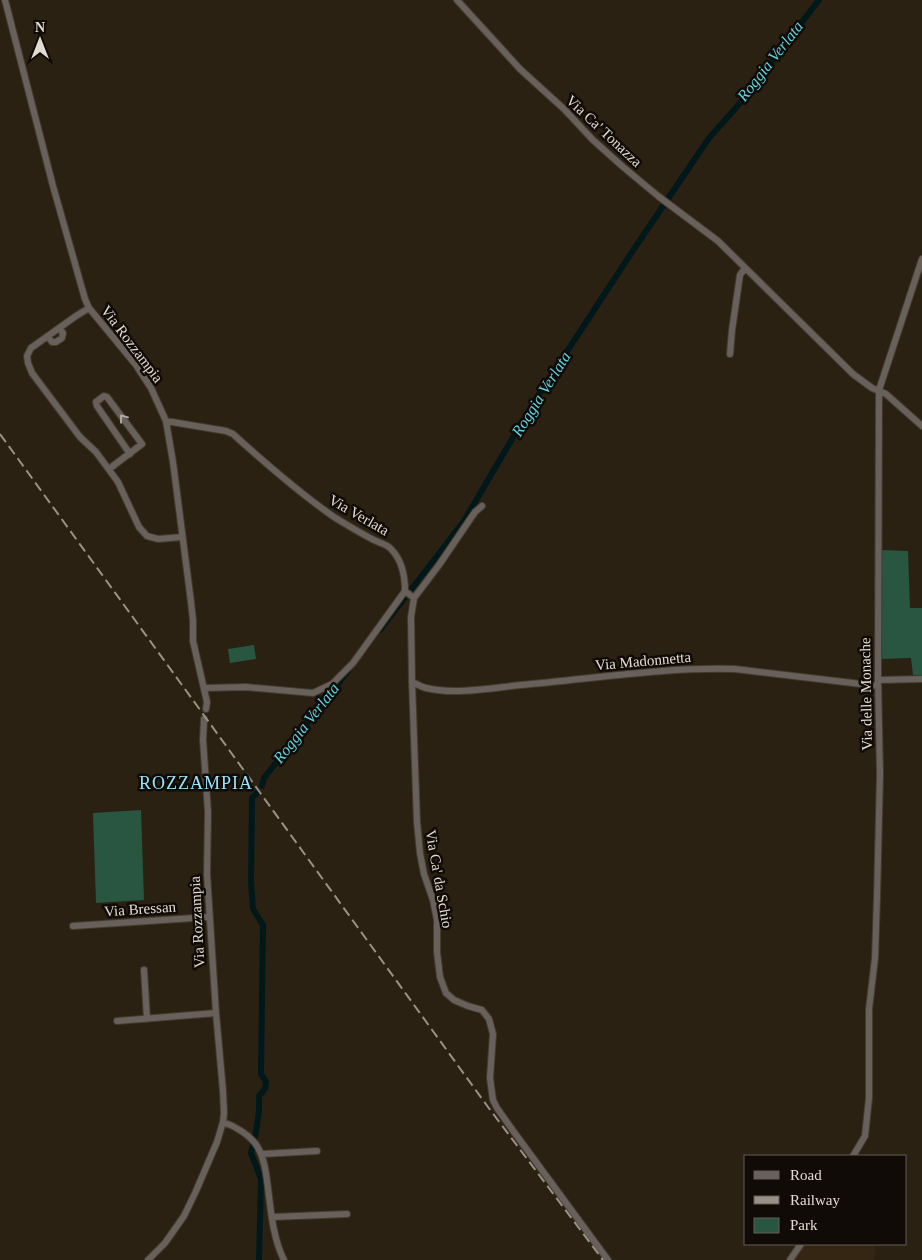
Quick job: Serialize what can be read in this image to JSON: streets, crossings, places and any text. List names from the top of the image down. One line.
{"streets":{"street":["Via Ca' Tonazza","Via Rozzampia","Via Verlata","Via Madonnetta","Via delle Monache","Via Ca' da Schio","Via Bressan"]},"crossings":[["Via Ca' Tonazza","Via delle Monache"],["Via Rozzampia","Via Verlata"],["Via Rozzampia","Via Bressan"],["Via Verlata","Via Ca' da Schio"],["Via Madonnetta","Via delle Monache"],["Via Madonnetta","Via Ca' da Schio"]],"districts":["ROZZAMPIA"],"water":["Roggia Verlata"],"legend":["Road","Railway","Park"],"north":"top"}
